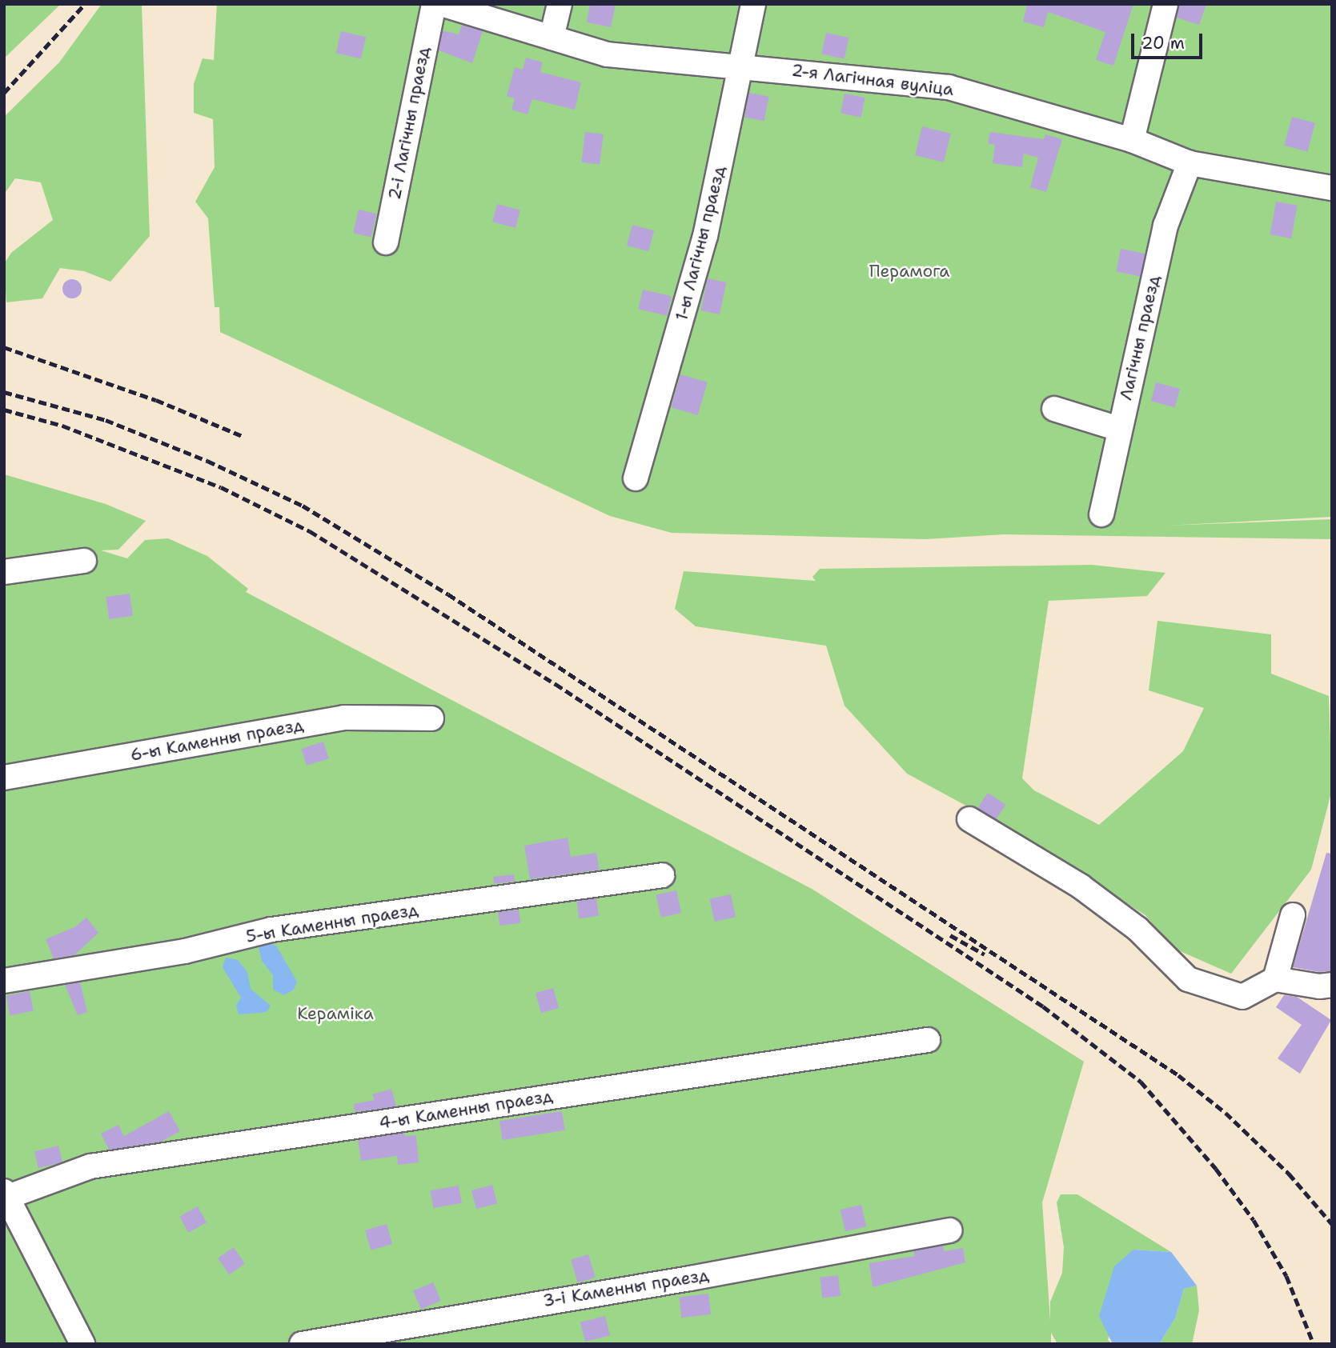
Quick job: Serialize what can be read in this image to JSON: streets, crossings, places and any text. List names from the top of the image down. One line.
{"streets":{"lane":["2-я Лагічная вуліца","2-і Лагічны праезд","1-ы Лагічны праезд","Лагічны праезд","6-ы Каменны праезд","5-ы Каменны праезд","4-ы Каменны праезд","3-і Каменны праезд"]},"crossings":[["2-я Лагічная вуліца","1-ы Лагічны праезд"],["2-я Лагічная вуліца","Лагічны праезд"]],"parks":["Перамога","Кераміка"],"scale_bar":"20 m"}
